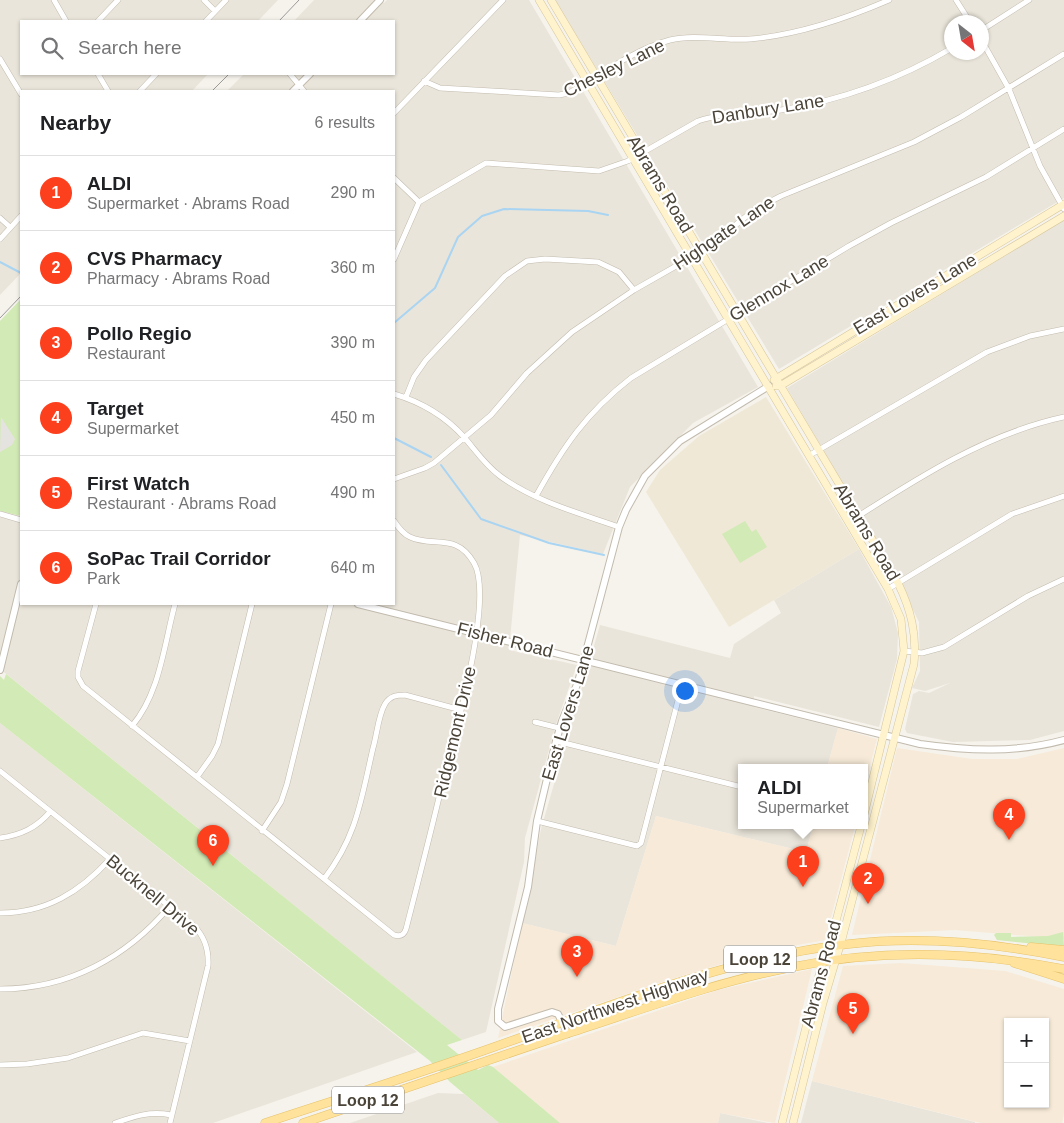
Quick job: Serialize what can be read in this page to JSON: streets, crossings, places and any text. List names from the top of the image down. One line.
{"streets":{"main road":["Abrams Road","East Lovers Lane","Loop 12","East Northwest Highway"],"street":["Chesley Lane","Danbury Lane","Highgate Lane","Glennox Lane","Fisher Road","Ridgemont Drive","Bucknell Drive"]},"crossings":[["Chesley Lane","Abrams Road"],["Danbury Lane","Abrams Road"],["Abrams Road","Highgate Lane"],["Abrams Road","Glennox Lane"],["Abrams Road","East Lovers Lane"],["Abrams Road","Fisher Road"],["Abrams Road","East Northwest Highway"],["East Lovers Lane","Fisher Road"],["East Lovers Lane","East Northwest Highway"],["Fisher Road","Ridgemont Drive"]],"north":"bottom right","page":{"search":"Search here","heading":["Nearby","6 results"],"list":[{"mark":"1","name":"ALDI","note":"Supermarket · Abrams Road","value":"290 m"},{"mark":"2","name":"CVS Pharmacy","note":"Pharmacy · Abrams Road","value":"360 m"},{"mark":"3","name":"Pollo Regio","note":"Restaurant","value":"390 m"},{"mark":"4","name":"Target","note":"Supermarket","value":"450 m"},{"mark":"5","name":"First Watch","note":"Restaurant · Abrams Road","value":"490 m"},{"mark":"6","name":"SoPac Trail Corridor","note":"Park","value":"640 m"}],"popup":["ALDI","Supermarket"],"pins":["4","6","1","2","3","5"],"map_buttons":["+","−"]}}
